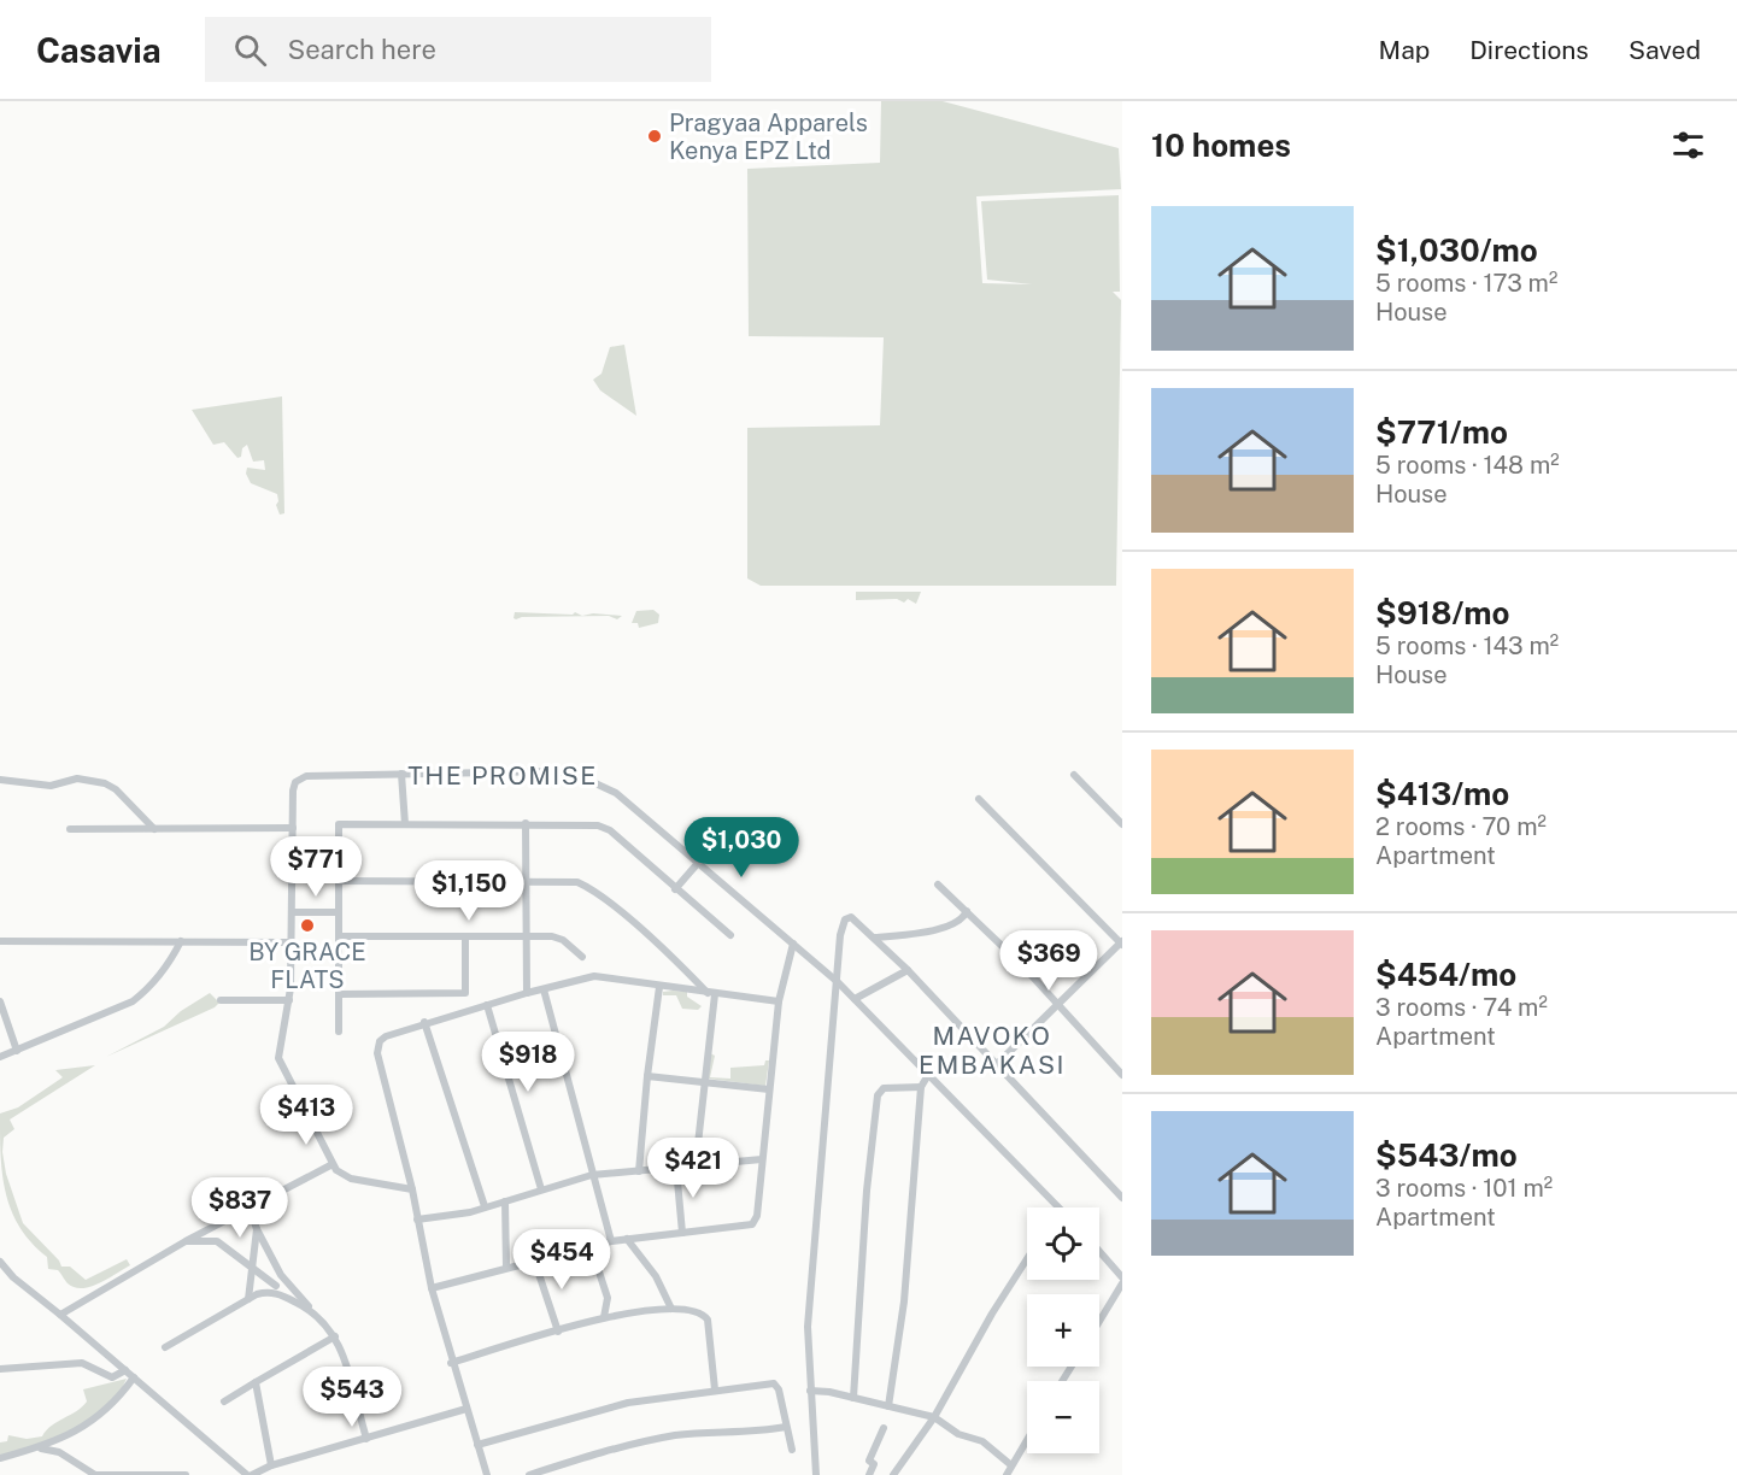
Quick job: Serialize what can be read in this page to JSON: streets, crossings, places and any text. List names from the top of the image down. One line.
{"districts":["THE PROMISE","MAVOKO EMBAKASI"],"places":["Pragyaa Apparels Kenya EPZ Ltd","BY GRACE FLATS"],"page":{"header":"Casavia","search":"Search here","nav":["Map","Directions","Saved"],"heading":"10 homes","list":[{"name":"$1,030/mo","note":"5 rooms · 173 m² · House"},{"name":"$771/mo","note":"5 rooms · 148 m² · House"},{"name":"$918/mo","note":"5 rooms · 143 m² · House"},{"name":"$413/mo","note":"2 rooms · 70 m² · Apartment"},{"name":"$454/mo","note":"3 rooms · 74 m² · Apartment"},{"name":"$543/mo","note":"3 rooms · 101 m² · Apartment"}],"price":["$1,030","$771","$1,150","$369","$918","$413","$421","$837","$454","$543"],"map_buttons":["+","−"]}}
